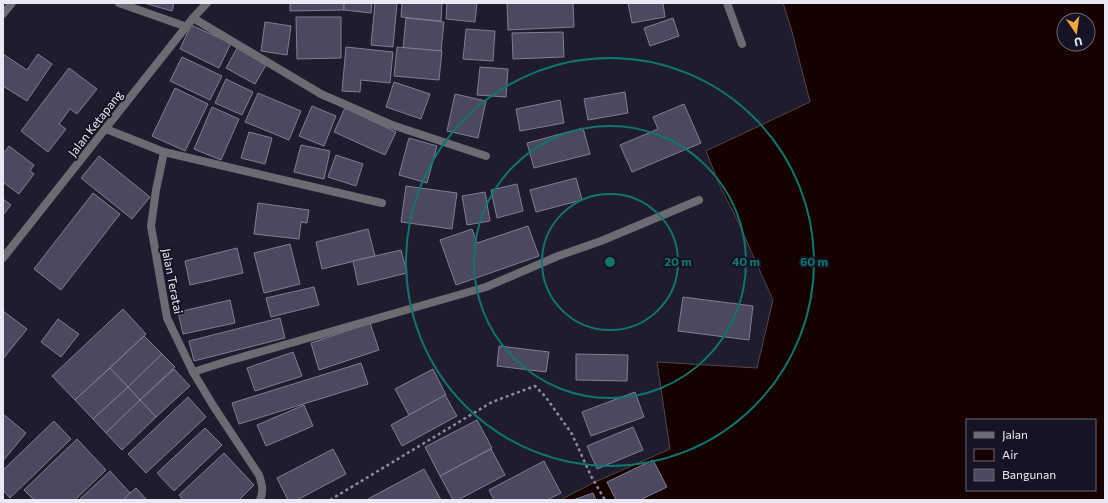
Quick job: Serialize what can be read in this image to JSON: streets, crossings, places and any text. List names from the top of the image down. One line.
{"streets":{"street":["Jalan Ketapang","Jalan Teratai"]},"legend":["Jalan","Air","Bangunan"],"north":"bottom","rings":["20 m","40 m","60 m"]}
